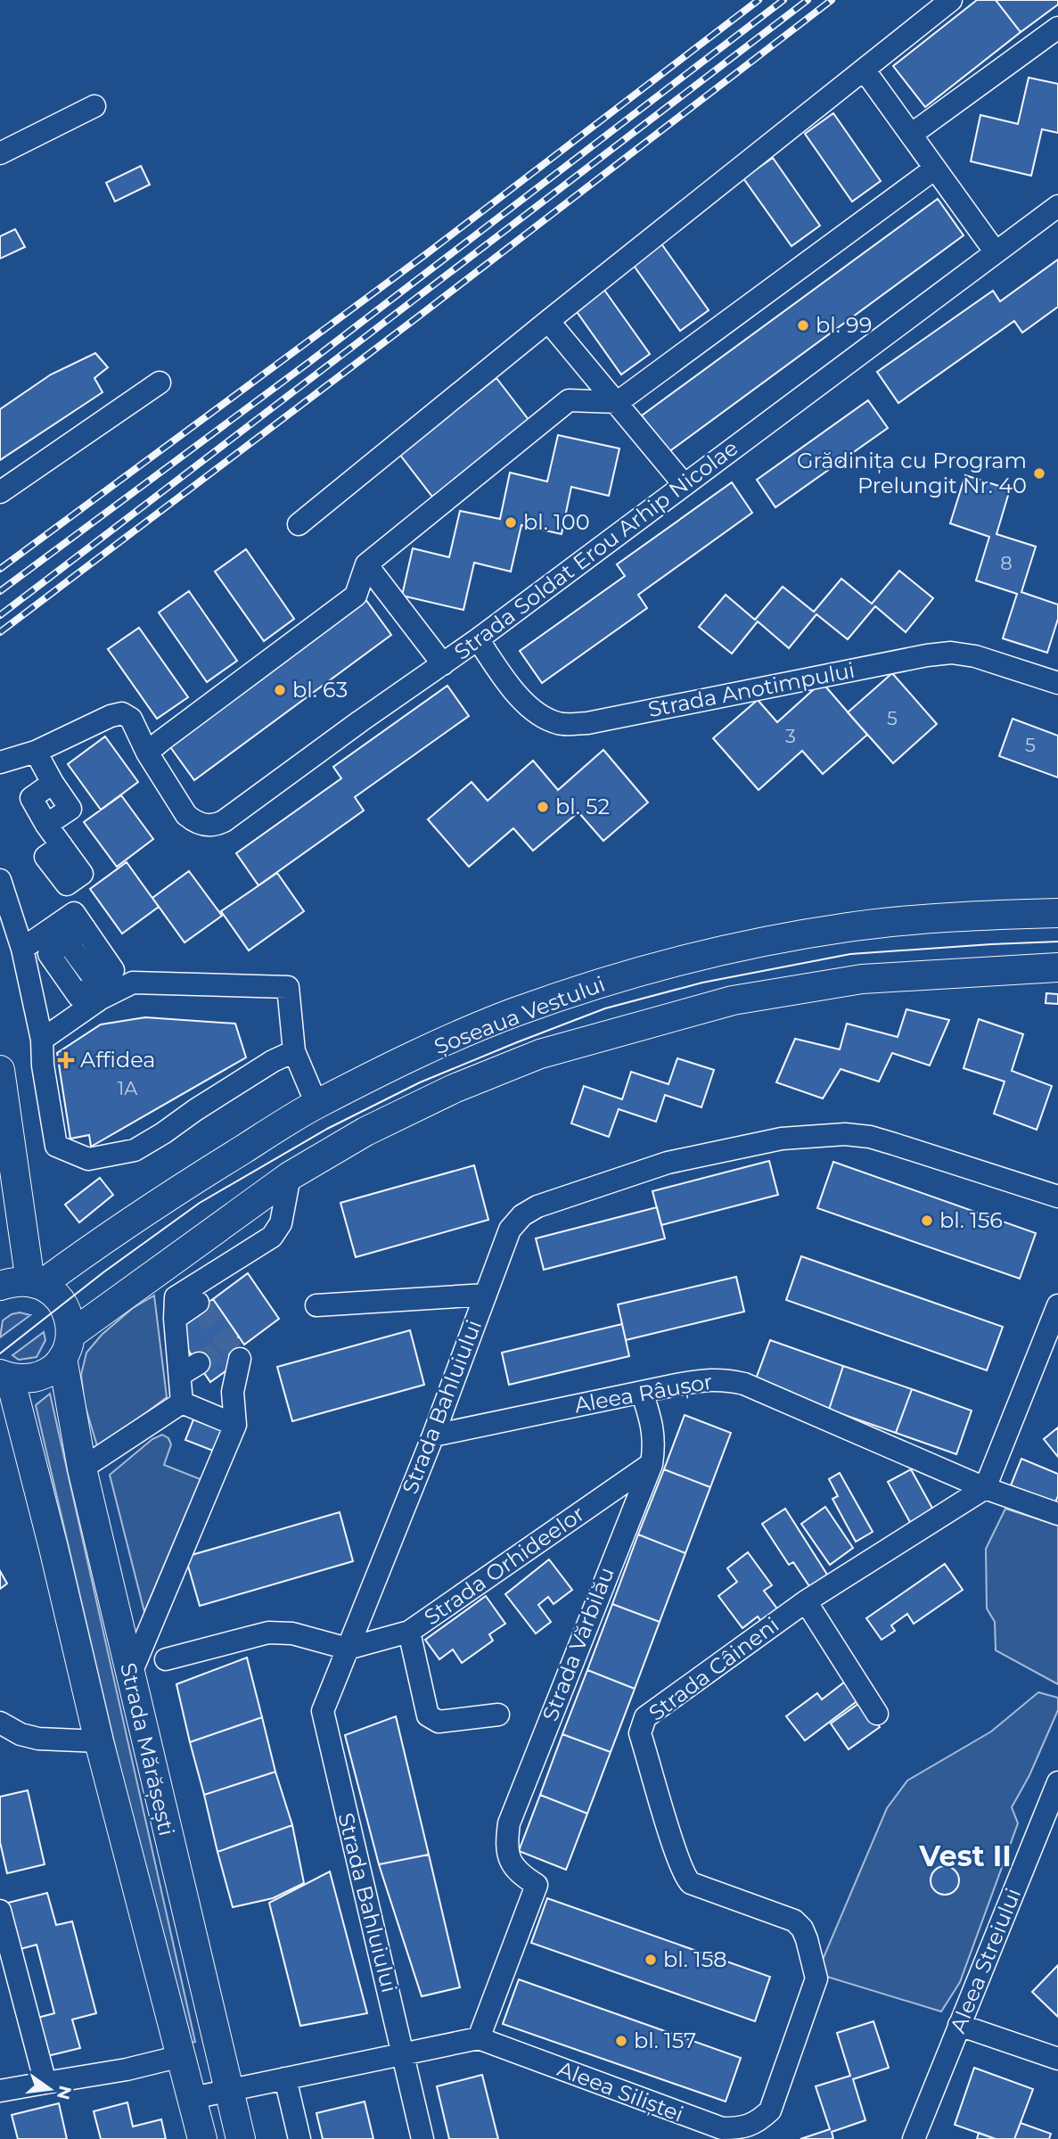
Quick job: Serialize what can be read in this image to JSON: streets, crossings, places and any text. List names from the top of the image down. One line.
{"streets":{"main road":["Șoseaua Vestului","Strada Mărășești"],"street":["Strada Soldat Erou Arhip Nicolae","Strada Anotimpului","Aleea Râușor","Strada Bahluiului","Strada Orhideelor","Strada Vărbilău","Strada Câineni","Aleea Streiului","Aleea Siliștei"]},"crossings":[["Strada Soldat Erou Arhip Nicolae","Strada Anotimpului"],["Șoseaua Vestului","Strada Mărășești"],["Aleea Râușor","Strada Bahluiului"],["Aleea Râușor","Strada Vărbilău"],["Aleea Râușor","Strada Câineni"],["Strada Bahluiului","Strada Orhideelor"],["Strada Orhideelor","Strada Vărbilău"],["Strada Vărbilău","Aleea Siliștei"],["Strada Câineni","Aleea Siliștei"]],"districts":["Vest II"],"places":{"other":["bl. 99","Grădinița cu Program Prelungit Nr. 40","bl. 100","bl. 63","bl. 52","bl. 156","bl. 158","bl. 157"],"health":["Affidea"]},"house_numbers":["8","5","3","5","1A"],"north":"right"}
